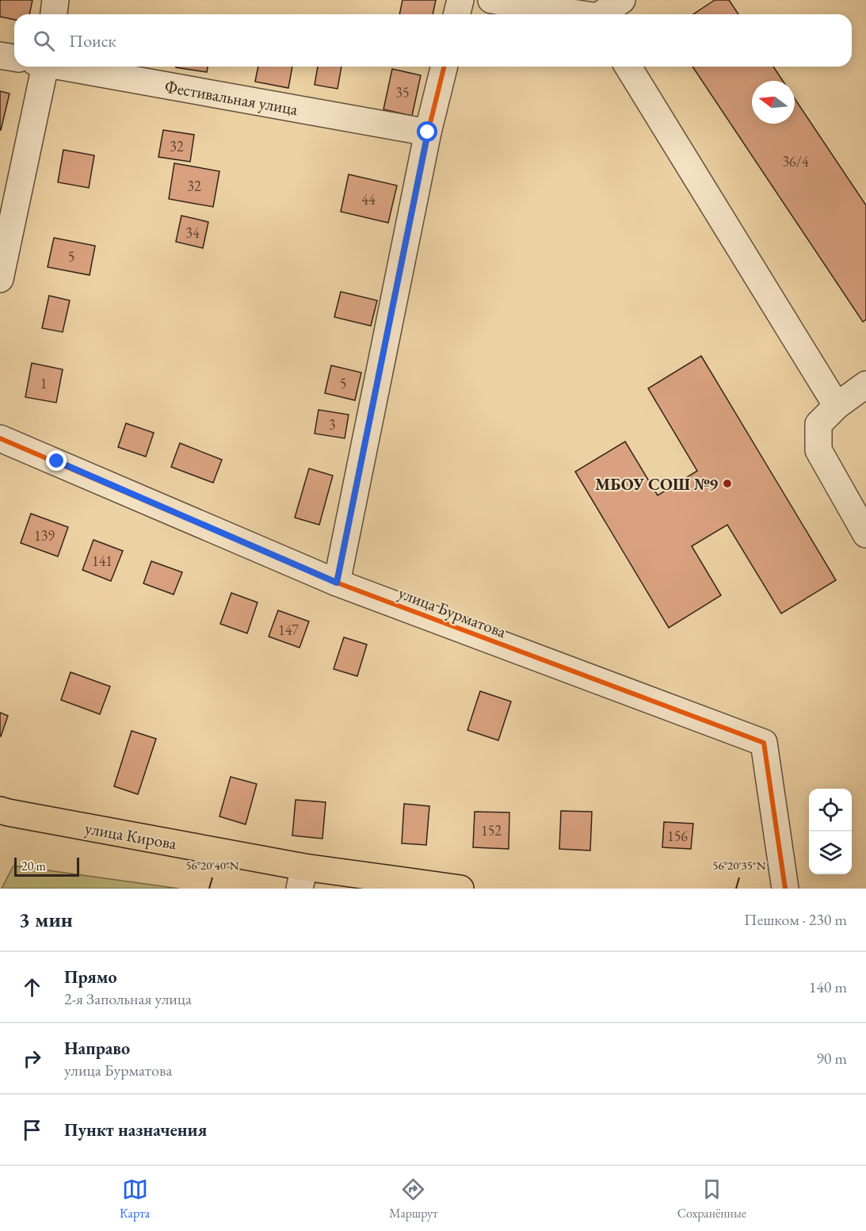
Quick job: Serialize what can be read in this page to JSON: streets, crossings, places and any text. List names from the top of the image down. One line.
{"streets":{"main road":["улица Кирова"],"street":["Фестивальная улица","улица Бурматова"]},"places":["МБОУ СОШ №9"],"house_numbers":["35","32","36/4","32","44","34","5","1","5","3","139","141","147","152","156"],"scale_bar":"20 m","north":"left","page":{"search":"Поиск","scale":"20 m","heading":["3 мин","Пешком · 230 m"],"list":[["Прямо","2-я Запольная улица","140 m"],["Направо","улица Бурматова","90 m"],"Пункт назначения"],"nav":["Карта","Маршрут","Сохранённые"]},"coordinates":["56°20'40\"N","56°20'35\"N"]}
